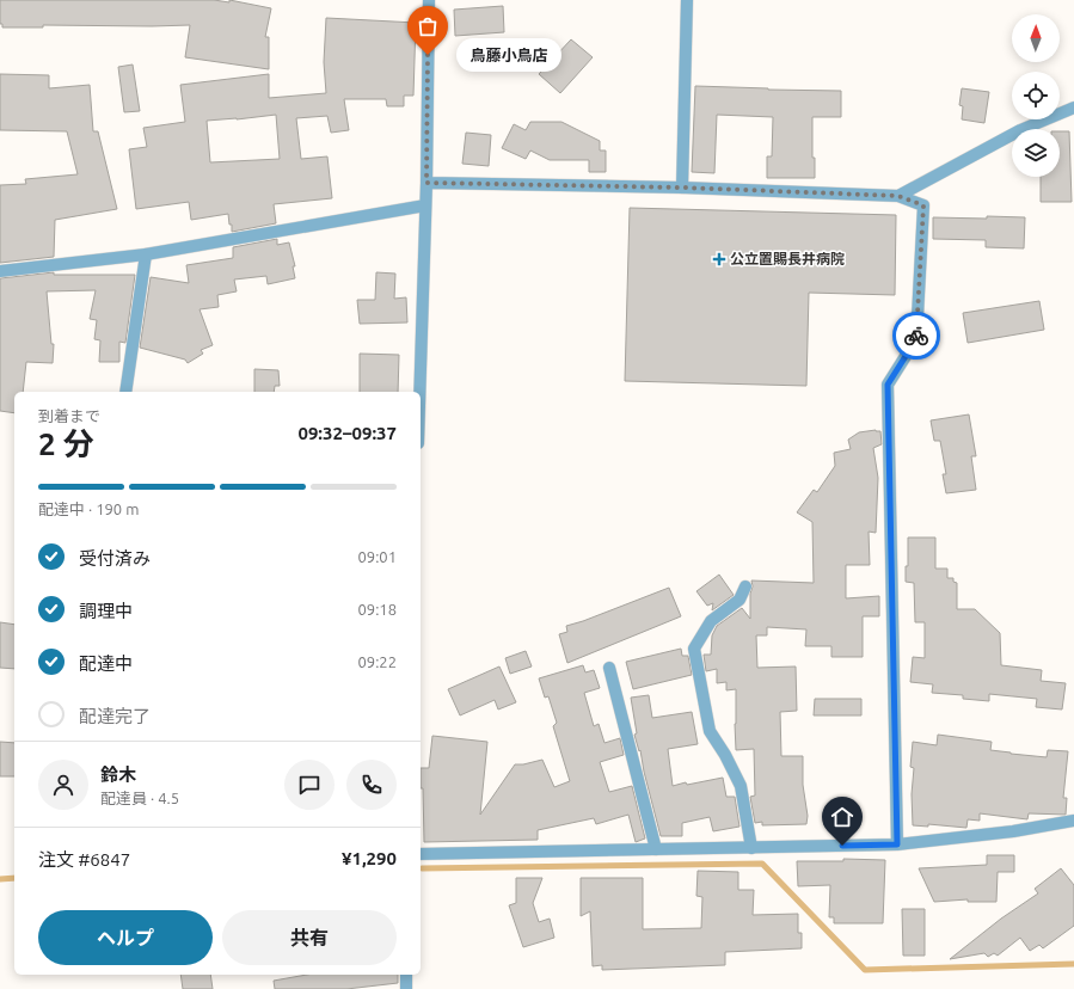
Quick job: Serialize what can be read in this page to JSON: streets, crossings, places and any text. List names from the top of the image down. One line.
{"places":{"other":["鳥藤小鳥店"],"health":["公立置賜長井病院"]},"north":"top","page":{"bubble":"鳥藤小鳥店","heading":["2 分","到着まで","09:32–09:37"],"panel":["鈴木","配達員 · 4.5","注文 #6847","¥1,290"],"bar":"配達中 · 190 m","list":[["受付済み","09:01"],["調理中","09:18"],["配達中","09:22"],"配達完了"],"buttons":["ヘルプ","共有"]}}
